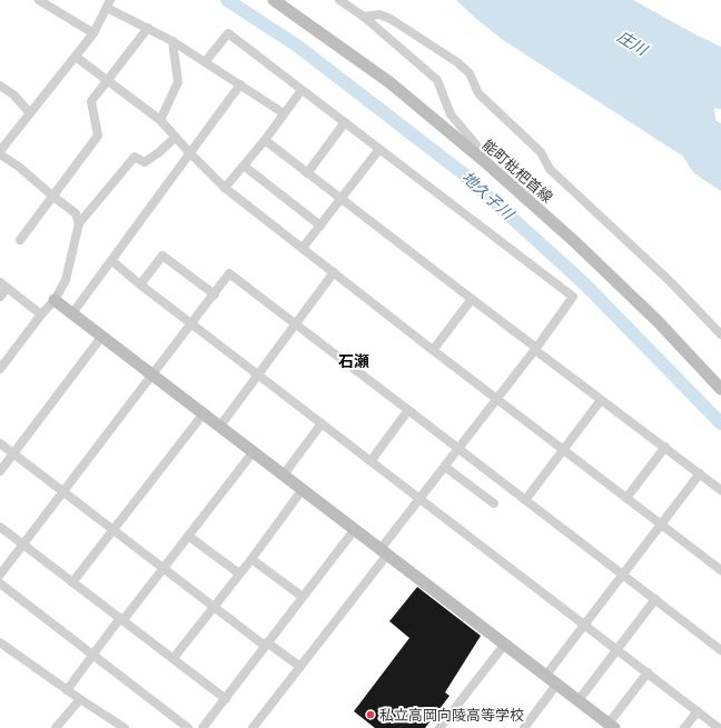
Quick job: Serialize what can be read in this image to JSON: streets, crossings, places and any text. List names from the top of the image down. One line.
{"streets":{"street":["能町枇杷首線"]},"districts":["石瀬"],"water":["庄川","地久子川"],"places":["私立高岡向陵高等学校"]}
